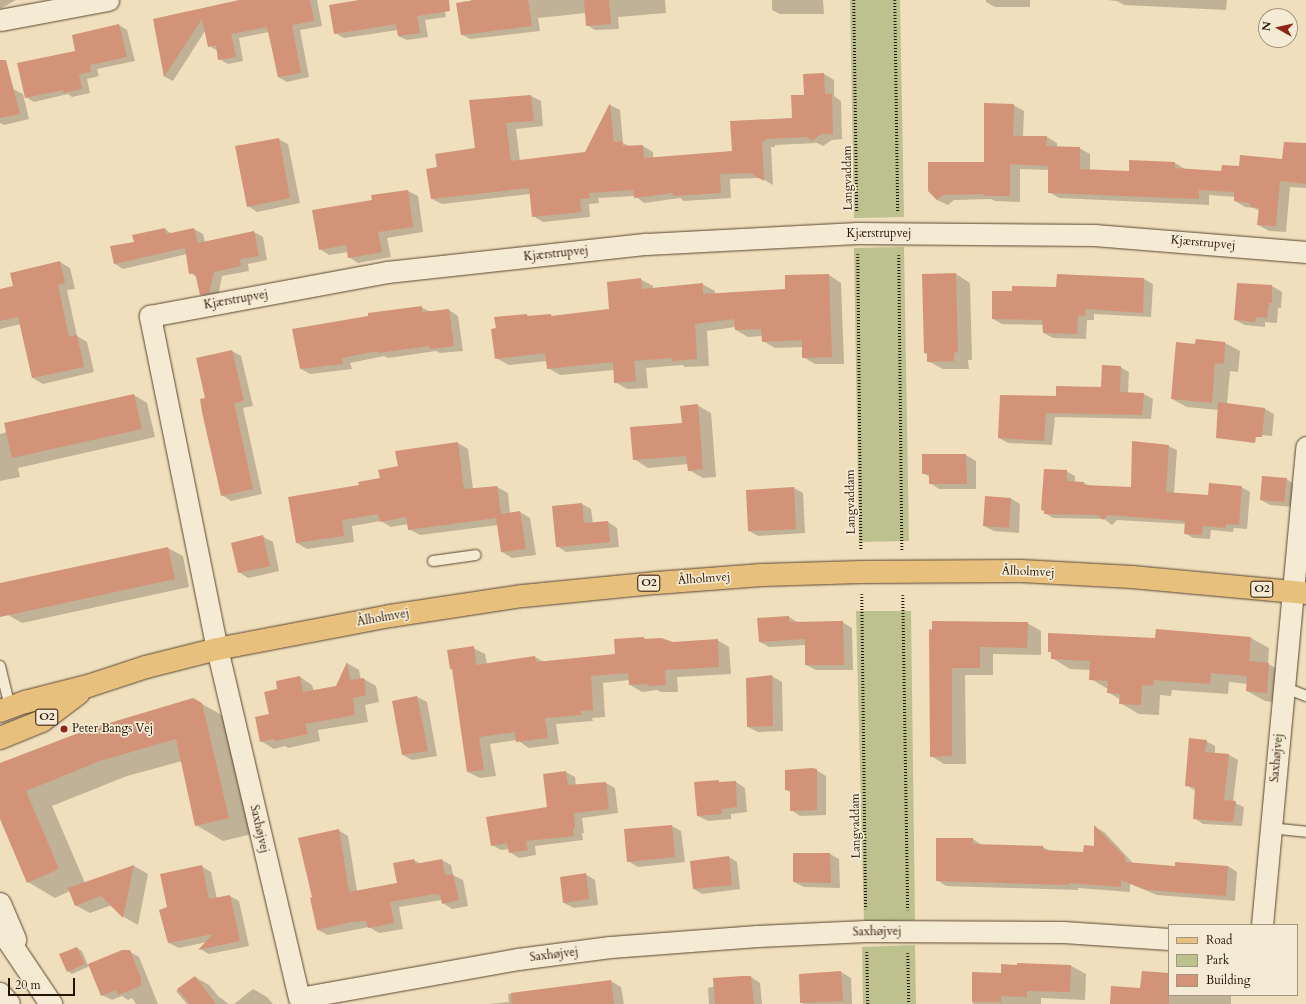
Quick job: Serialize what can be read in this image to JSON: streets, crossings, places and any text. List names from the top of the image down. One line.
{"streets":{"main road":["Ålholmvej","O2"],"street":["Kjærstrupvej","Saxhøjvej"],"path":["Langvaddam"]},"crossings":[["Langvaddam","Kjærstrupvej"],["Langvaddam","Ålholmvej"],["Langvaddam","Saxhøjvej"],["Kjærstrupvej","Ålholmvej"],["Kjærstrupvej","Saxhøjvej"],["Ålholmvej","Saxhøjvej"]],"places":["Peter Bangs Vej"],"legend":["Road","Park","Building"],"scale_bar":"20 m","north":"left"}
